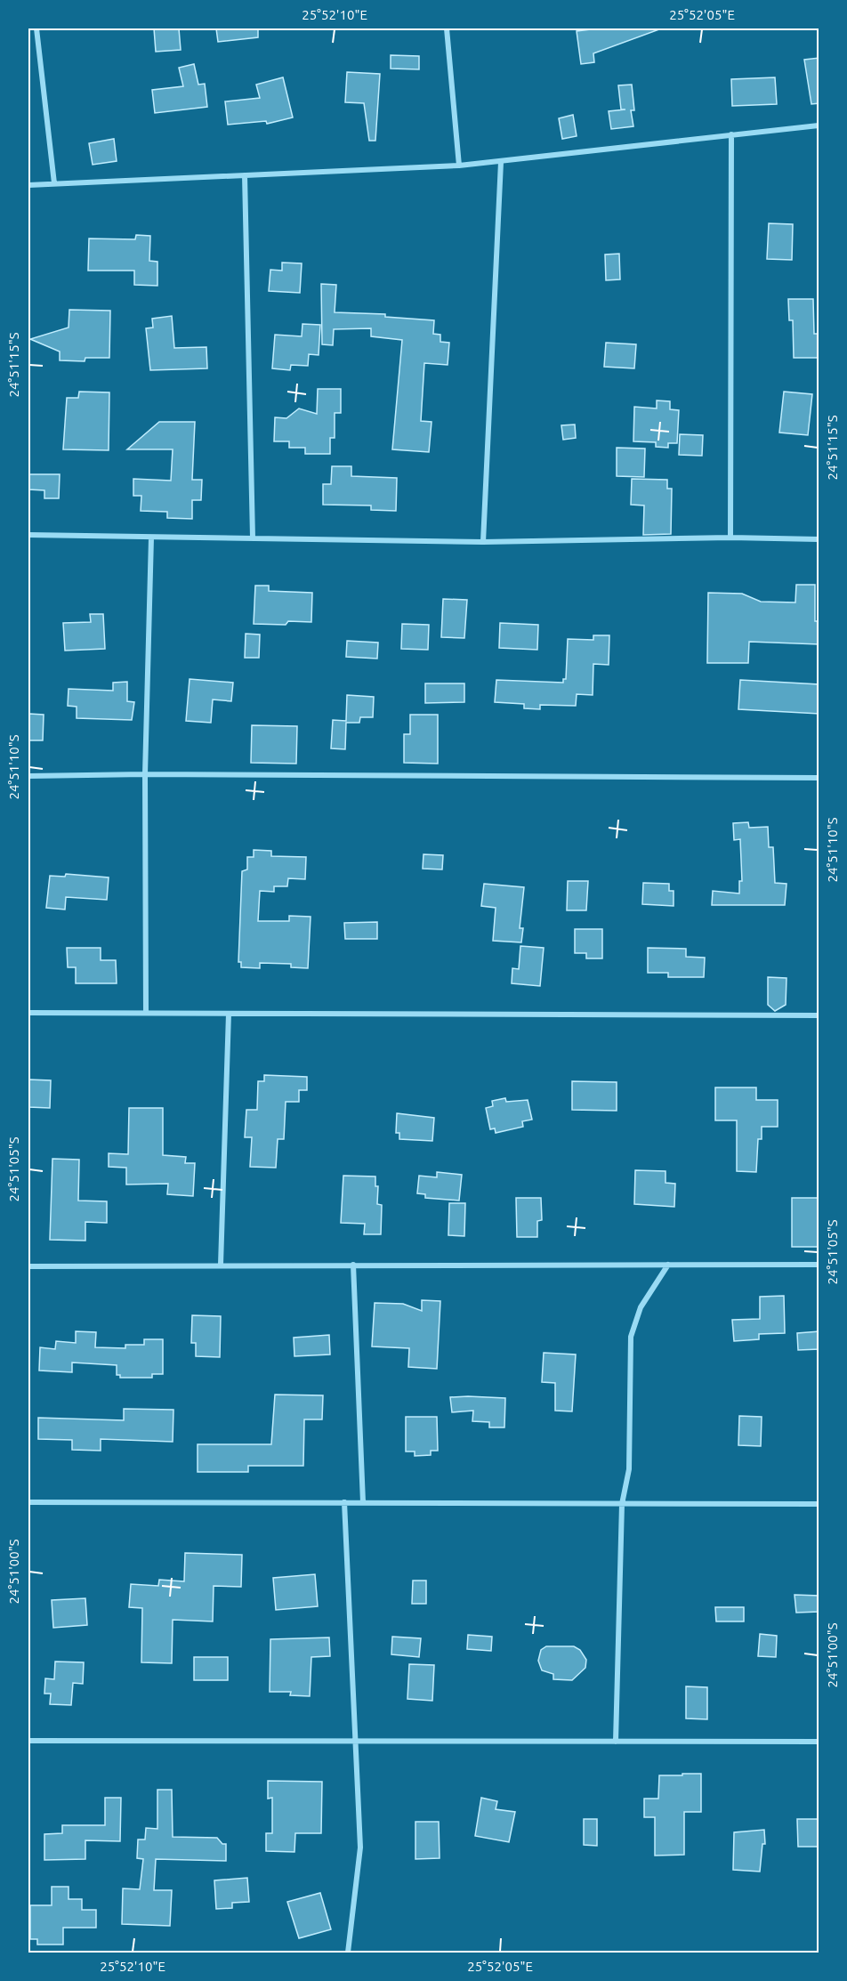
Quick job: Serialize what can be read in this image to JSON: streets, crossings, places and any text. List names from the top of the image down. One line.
{"coordinates":["25°52'10\"E","25°52'05\"E","24°51'15\"S","24°51'10\"S","24°51'05\"S","24°51'00\"S"]}
